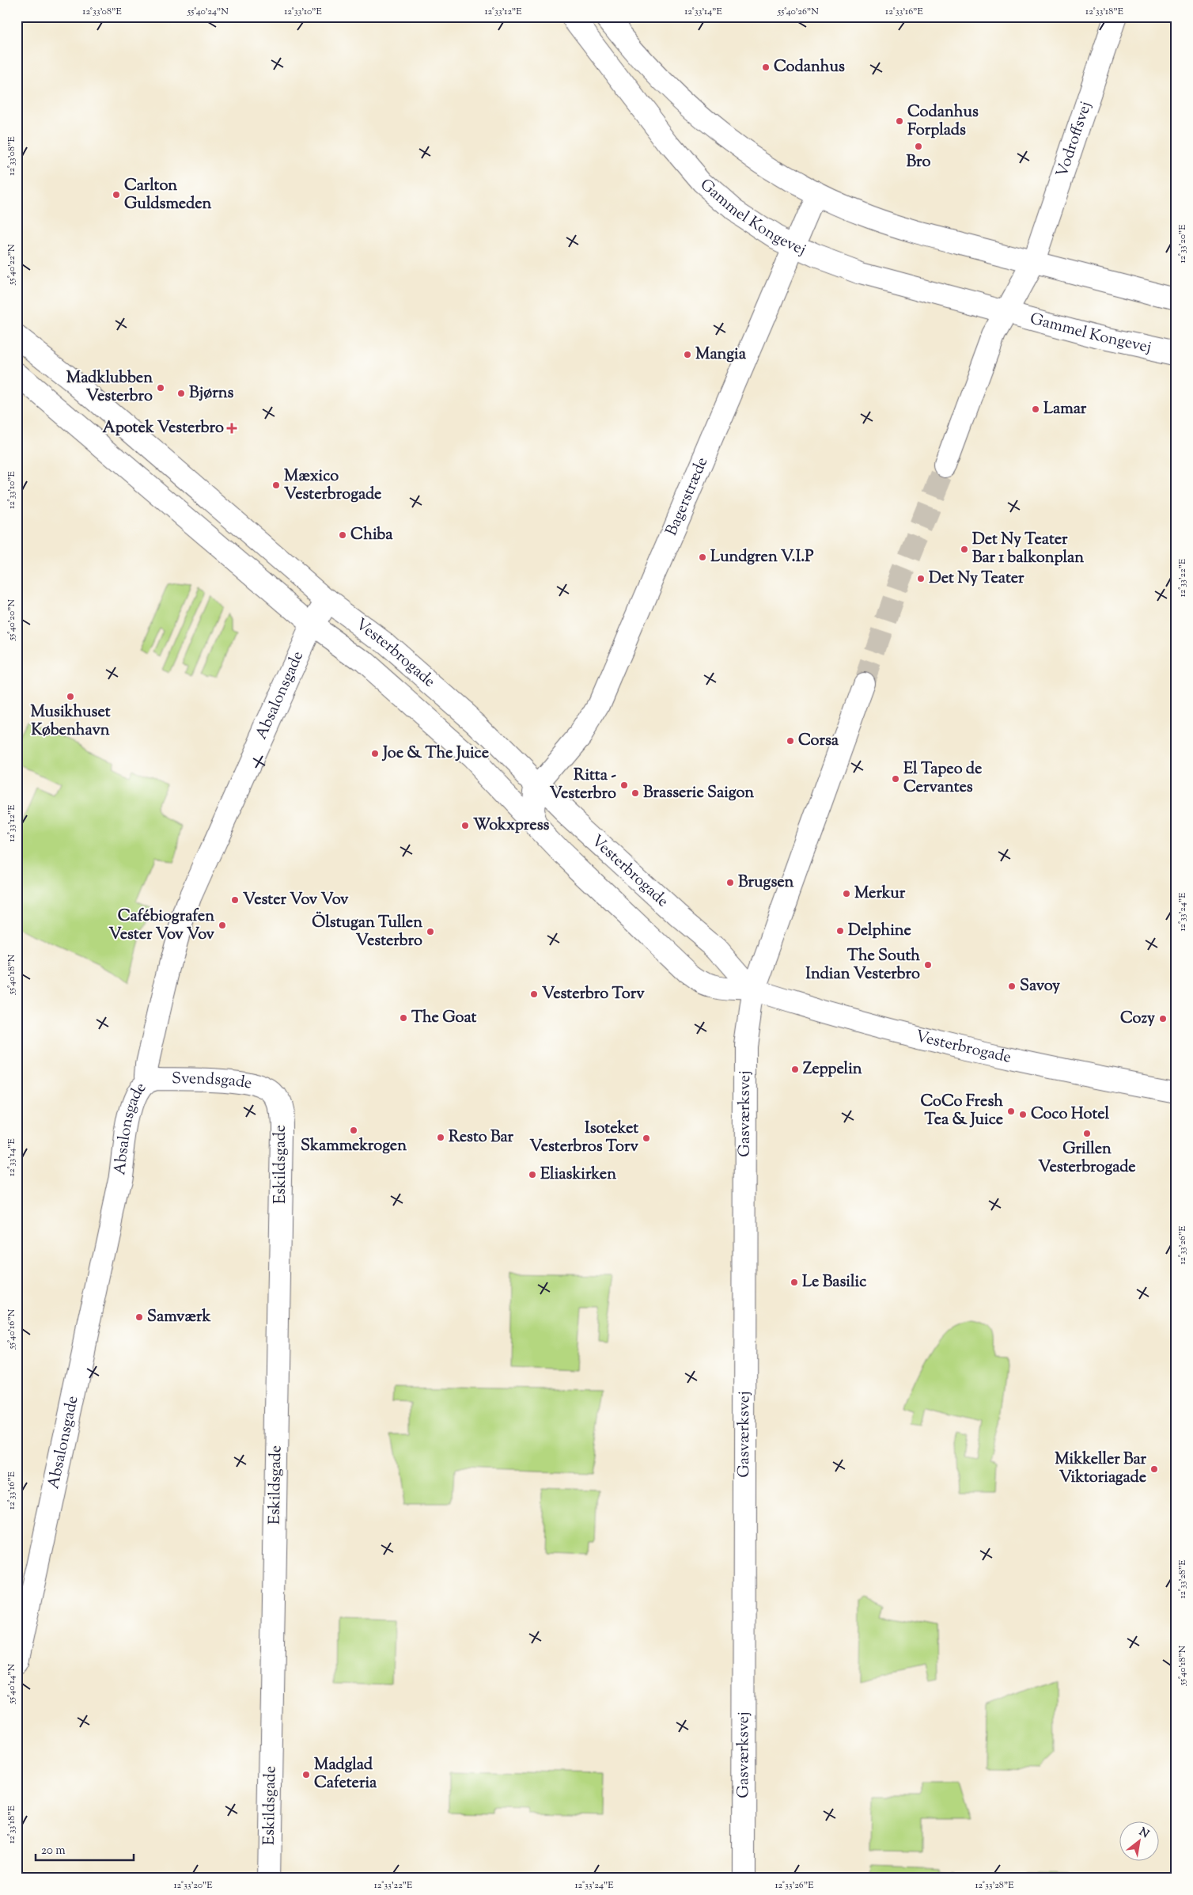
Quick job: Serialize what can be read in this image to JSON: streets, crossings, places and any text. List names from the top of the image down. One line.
{"streets":{"street":["Vodroffsvej","Gammel Kongevej","Bagerstræde","Vesterbrogade","Absalonsgade","Svendsgade","Gasværksvej","Eskildsgade"]},"crossings":[["Vodroffsvej","Gammel Kongevej"],["Gammel Kongevej","Bagerstræde"],["Bagerstræde","Vesterbrogade"],["Vesterbrogade","Absalonsgade"],["Vesterbrogade","Gasværksvej"],["Absalonsgade","Svendsgade"],["Svendsgade","Eskildsgade"]],"places":{"other":["Codanhus","Codanhus Forplads","Bro","Carlton Guldsmeden","Mangia","Madklubben Vesterbro","Bjørns","Lamar","Mæxico Vesterbrogade","Chiba","Det Ny Teater Bar 1 balkonplan","Lundgren V.I.P","Det Ny Teater","Musikhuset København","Corsa","Joe & The Juice","El Tapeo de Cervantes","Ritta - Vesterbro","Brasserie Saigon","Wokxpress","Brugsen","Merkur","Vester Vov Vov","Cafébiografen Vester Vov Vov","Delphine","Ölstugan Tullen Vesterbro","The South Indian Vesterbro","Savoy","Vesterbro Torv","The Goat","Cozy","Zeppelin","CoCo Fresh Tea & Juice","Coco Hotel","Skammekrogen","Grillen Vesterbrogade","Resto Bar","Isoteket Vesterbros Torv","Eliaskirken","Le Basilic","Samværk","Mikkeller Bar Viktoriagade","Madglad Cafeteria"],"health":["Apotek Vesterbro"]},"scale_bar":"20 m","north":"top right","coordinates":["12°33'08\"E","55°40'24\"N","12°33'10\"E","12°33'12\"E","12°33'14\"E","55°40'26\"N","12°33'16\"E","12°33'18\"E","12°33'20\"E","55°40'22\"N","12°33'22\"E","55°40'20\"N","12°33'24\"E","55°40'18\"N","12°33'26\"E","55°40'16\"N","12°33'28\"E","55°40'14\"N"]}
